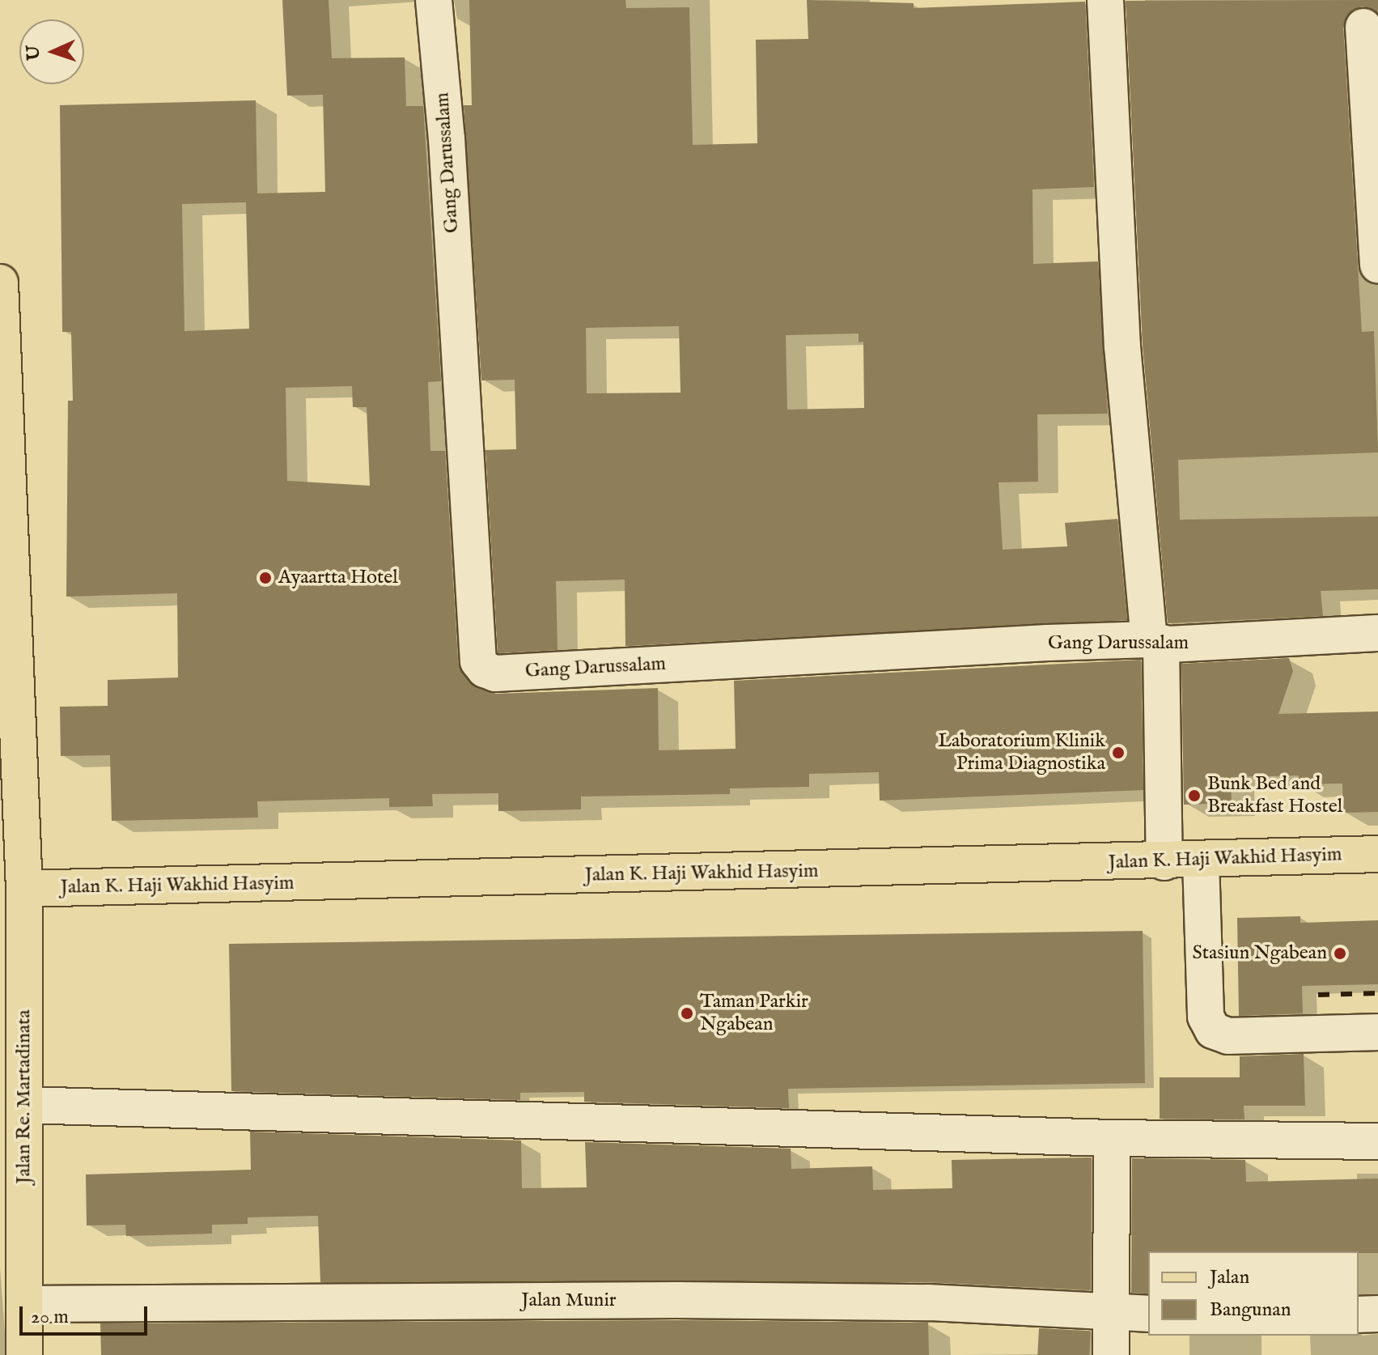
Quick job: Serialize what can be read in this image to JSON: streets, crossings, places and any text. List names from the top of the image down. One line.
{"streets":{"main road":["Jalan K. Haji Wakhid Hasyim","Jalan Re. Martadinata"],"street":["Gang Darussalam","Jalan Munir"]},"crossings":[["Jalan K. Haji Wakhid Hasyim","Jalan Re. Martadinata"],["Jalan Re. Martadinata","Jalan Munir"]],"places":["Ayaartta Hotel","Laboratorium Klinik Prima Diagnostika","Bunk Bed and Breakfast Hostel","Stasiun Ngabean","Taman Parkir Ngabean"],"legend":["Jalan","Bangunan"],"scale_bar":"20 m","north":"left"}
